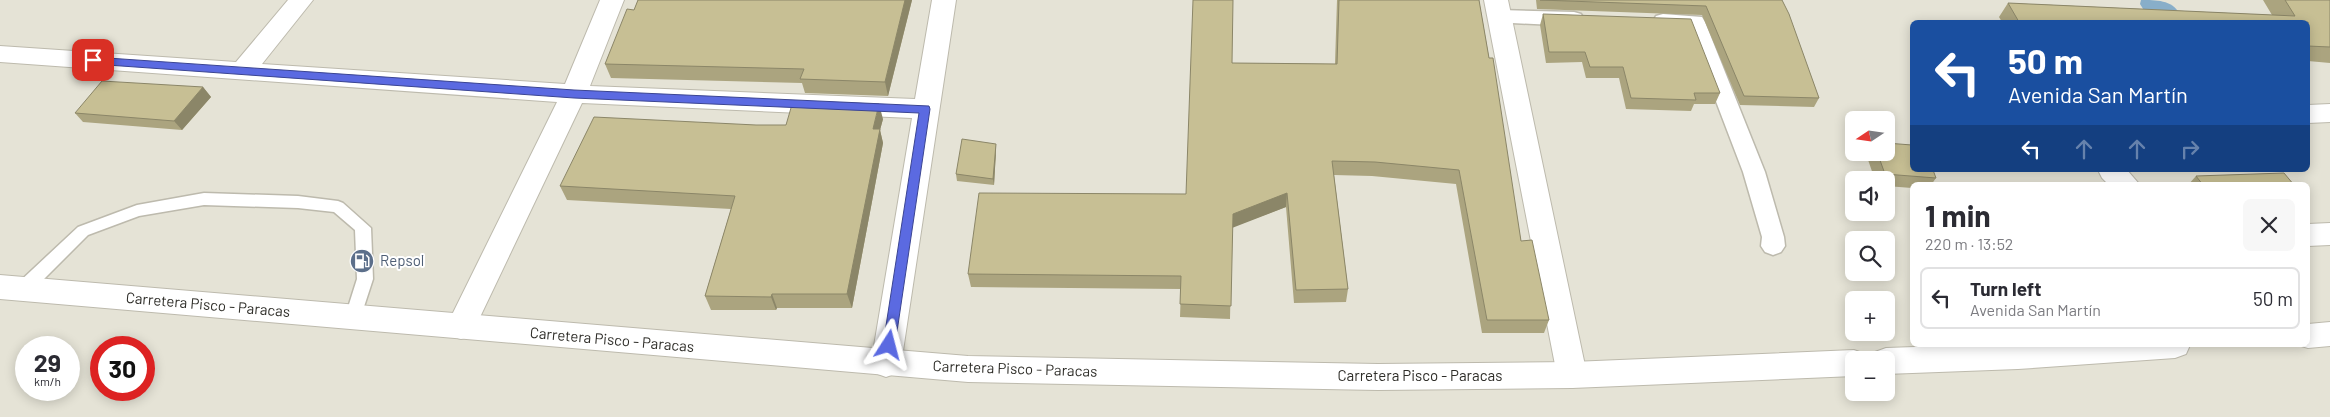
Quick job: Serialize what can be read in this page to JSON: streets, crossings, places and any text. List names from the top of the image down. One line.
{"streets":{"street":["Carretera Pisco - Paracas"]},"places":{"fuel station":["Repsol"]},"north":"left","page":{"turn":["50 m","Avenida San Martín"],"map_buttons":["+","−"],"heading":["1 min","220 m · 13:52"],"list":[{"name":"Turn left","note":"Avenida San Martín","value":"50 m"}],"speed":"29 km/h","limit":"30"}}
